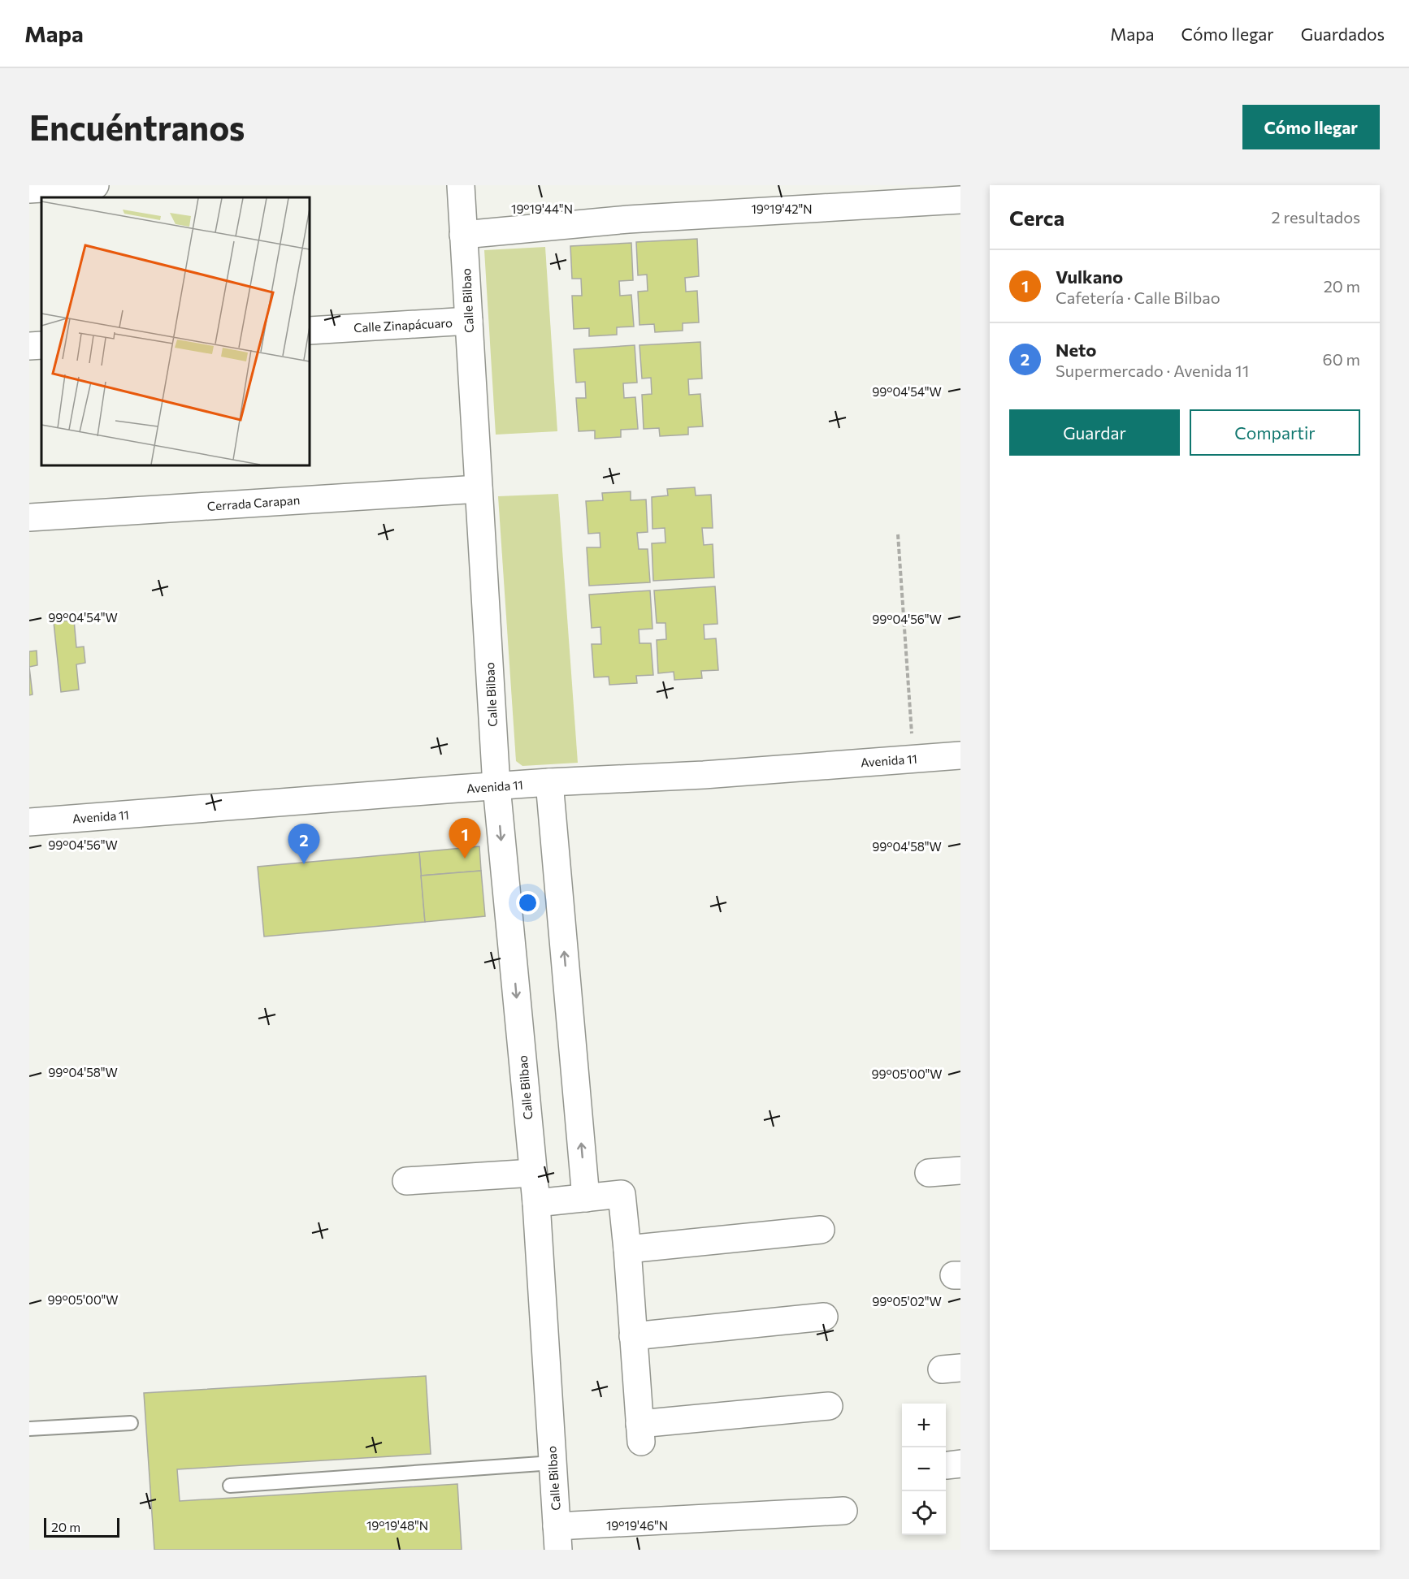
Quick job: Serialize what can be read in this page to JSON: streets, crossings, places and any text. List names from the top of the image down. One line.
{"streets":{"street":["Calle Bilbao","Calle Zinapácuaro","Cerrada Carapan","Avenida 11"]},"crossings":[["Calle Bilbao","Calle Zinapácuaro"],["Calle Bilbao","Cerrada Carapan"],["Calle Bilbao","Avenida 11"]],"scale_bar":"20 m","page":{"header":"Mapa","nav":["Mapa","Cómo llegar","Guardados"],"buttons":["Cómo llegar",["Guardar","Compartir"]],"title":"Encuéntranos","heading":["Cerca","2 resultados"],"list":[{"mark":"1","name":"Vulkano","note":"Cafetería · Calle Bilbao","value":"20 m"},{"mark":"2","name":"Neto","note":"Supermercado · Avenida 11","value":"60 m"}],"pins":["1","2"],"map_buttons":["+","−"],"scale":"20 m"},"coordinates":["19°19'42\"N","19°19'44\"N","99°04'54\"W","99°04'56\"W","99°04'58\"W","99°05'00\"W","99°05'02\"W","19°19'48\"N","19°19'46\"N"]}
